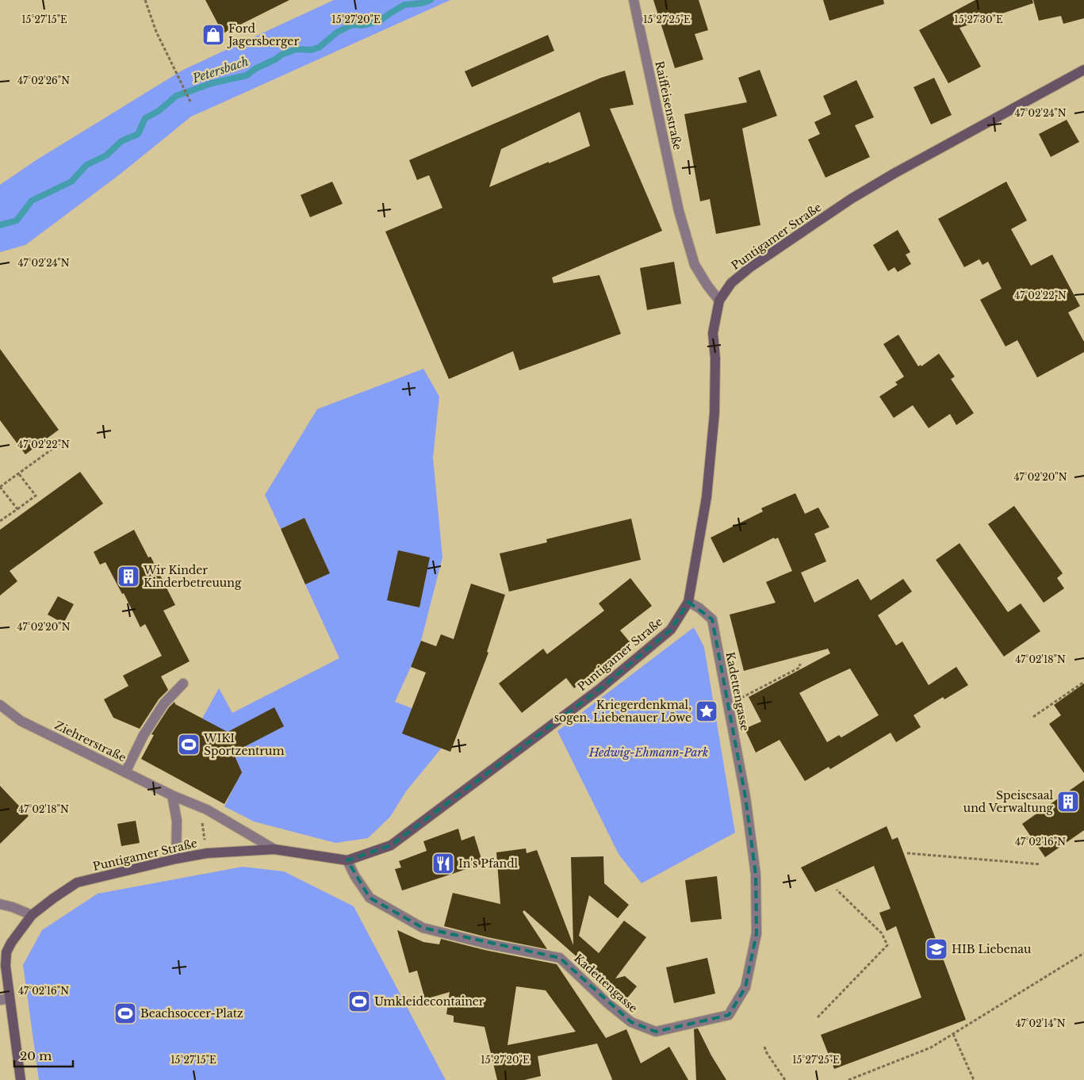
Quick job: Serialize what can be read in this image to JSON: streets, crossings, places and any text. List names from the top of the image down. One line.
{"streets":{"main road":["Puntigamer Straße"],"street":["Raiffeisenstraße","Kadettengasse","Ziehrerstraße"]},"crossings":[["Raiffeisenstraße","Puntigamer Straße"],["Puntigamer Straße","Kadettengasse"],["Puntigamer Straße","Ziehrerstraße"]],"water":["Petersbach"],"parks":["Hedwig-Ehmann-Park"],"places":{"shop":["Ford Jagersberger"],"building":["Wir Kinder Kinderbetreuung","Speisesaal und Verwaltung"],"place":["Kriegerdenkmal, sogen. Liebenauer Löwe"],"sports":["WIKI Sportzentrum","Umkleidecontainer","Beachsoccer-Platz"],"restaurant":["In's Pfandl"],"school or university":["HIB Liebenau"]},"scale_bar":"20 m","coordinates":["15°27'15\"E","15°27'20\"E","15°27'25\"E","15°27'30\"E","47°02'26\"N","47°02'24\"N","47°02'22\"N","47°02'20\"N","47°02'18\"N","47°02'16\"N","47°02'14\"N"]}
